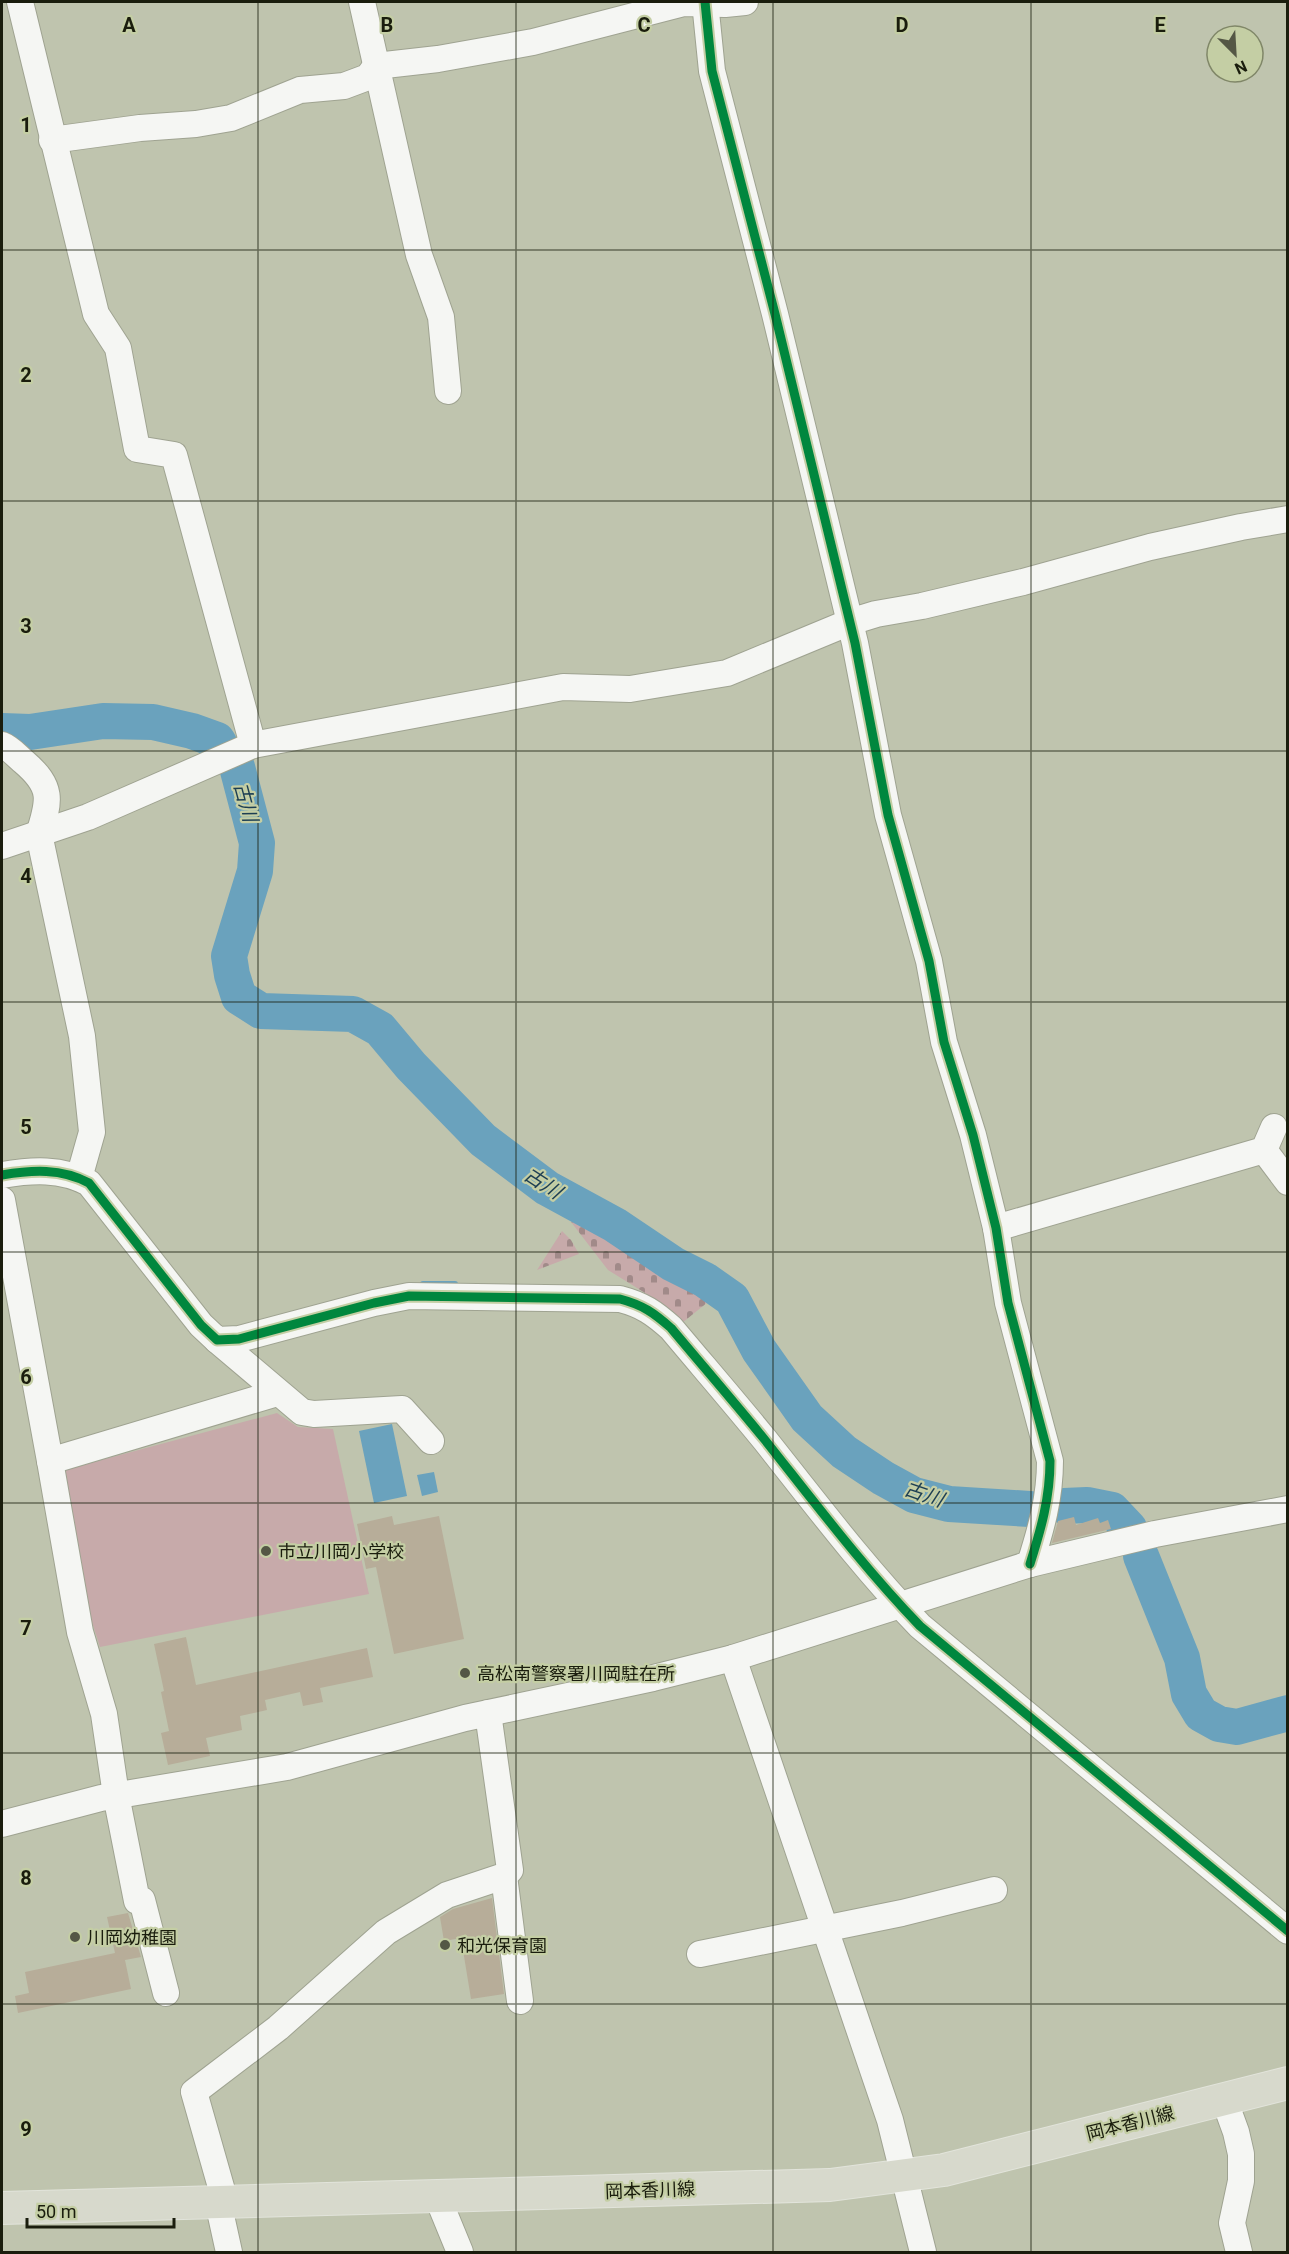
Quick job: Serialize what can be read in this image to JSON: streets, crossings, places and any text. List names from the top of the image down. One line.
{"streets":{"main road":["岡本香川線"]},"water":["古川"],"places":["市立川岡小学校","高松南警察署川岡駐在所","川岡幼稚園","和光保育園"],"scale_bar":"50 m","north":"bottom right","grid":{"columns":["A","B","C","D","E"],"rows":["1","2","3","4","5","6","7","8","9"]}}
